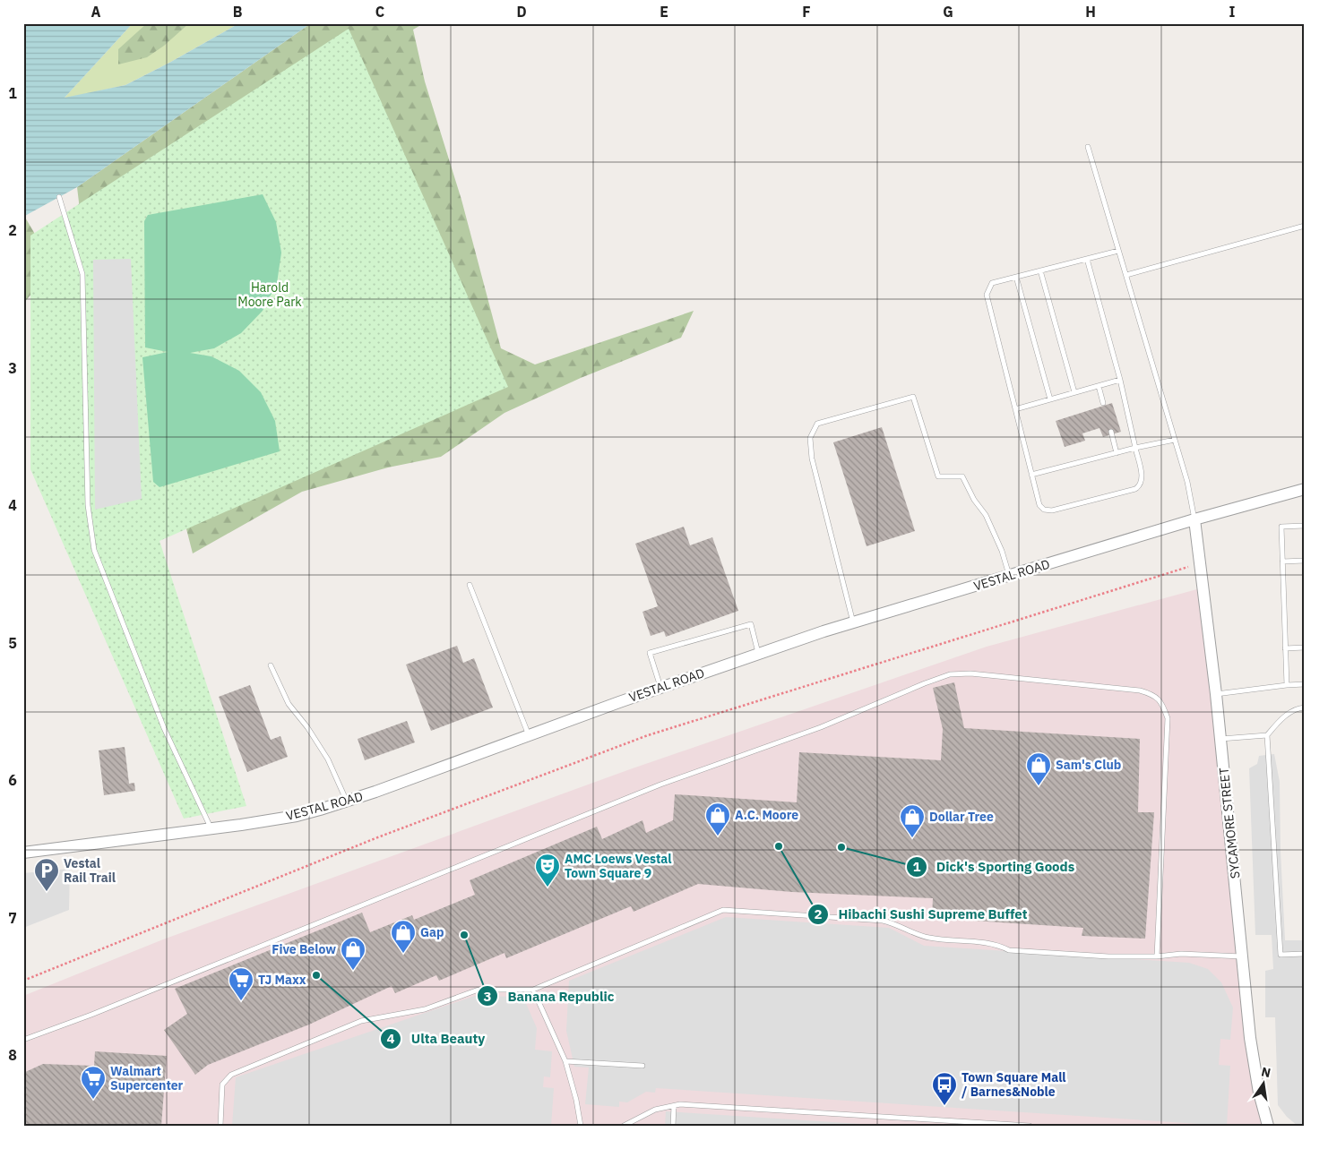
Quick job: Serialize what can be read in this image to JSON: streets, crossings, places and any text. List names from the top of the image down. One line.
{"streets":{"street":["VESTAL ROAD","SYCAMORE STREET"]},"crossings":[["VESTAL ROAD","SYCAMORE STREET"]],"parks":["Harold Moore Park"],"places":{"shop":["Sam's Club","A.C. Moore","Dollar Tree","Gap","Five Below"],"other":["Hibachi Sushi Supreme Buffet","Dick's Sporting Goods","Banana Republic","Ulta Beauty"],"theatre":["AMC Loews Vestal Town Square 9"],"parking":["Vestal Rail Trail"],"supermarket":["TJ Maxx","Walmart Supercenter"],"bus stop":["Town Square Mall / Barnes&Noble"]},"north":"top","grid":{"columns":["A","B","C","D","E","F","G","H","I"],"rows":["1","2","3","4","5","6","7","8"]}}
